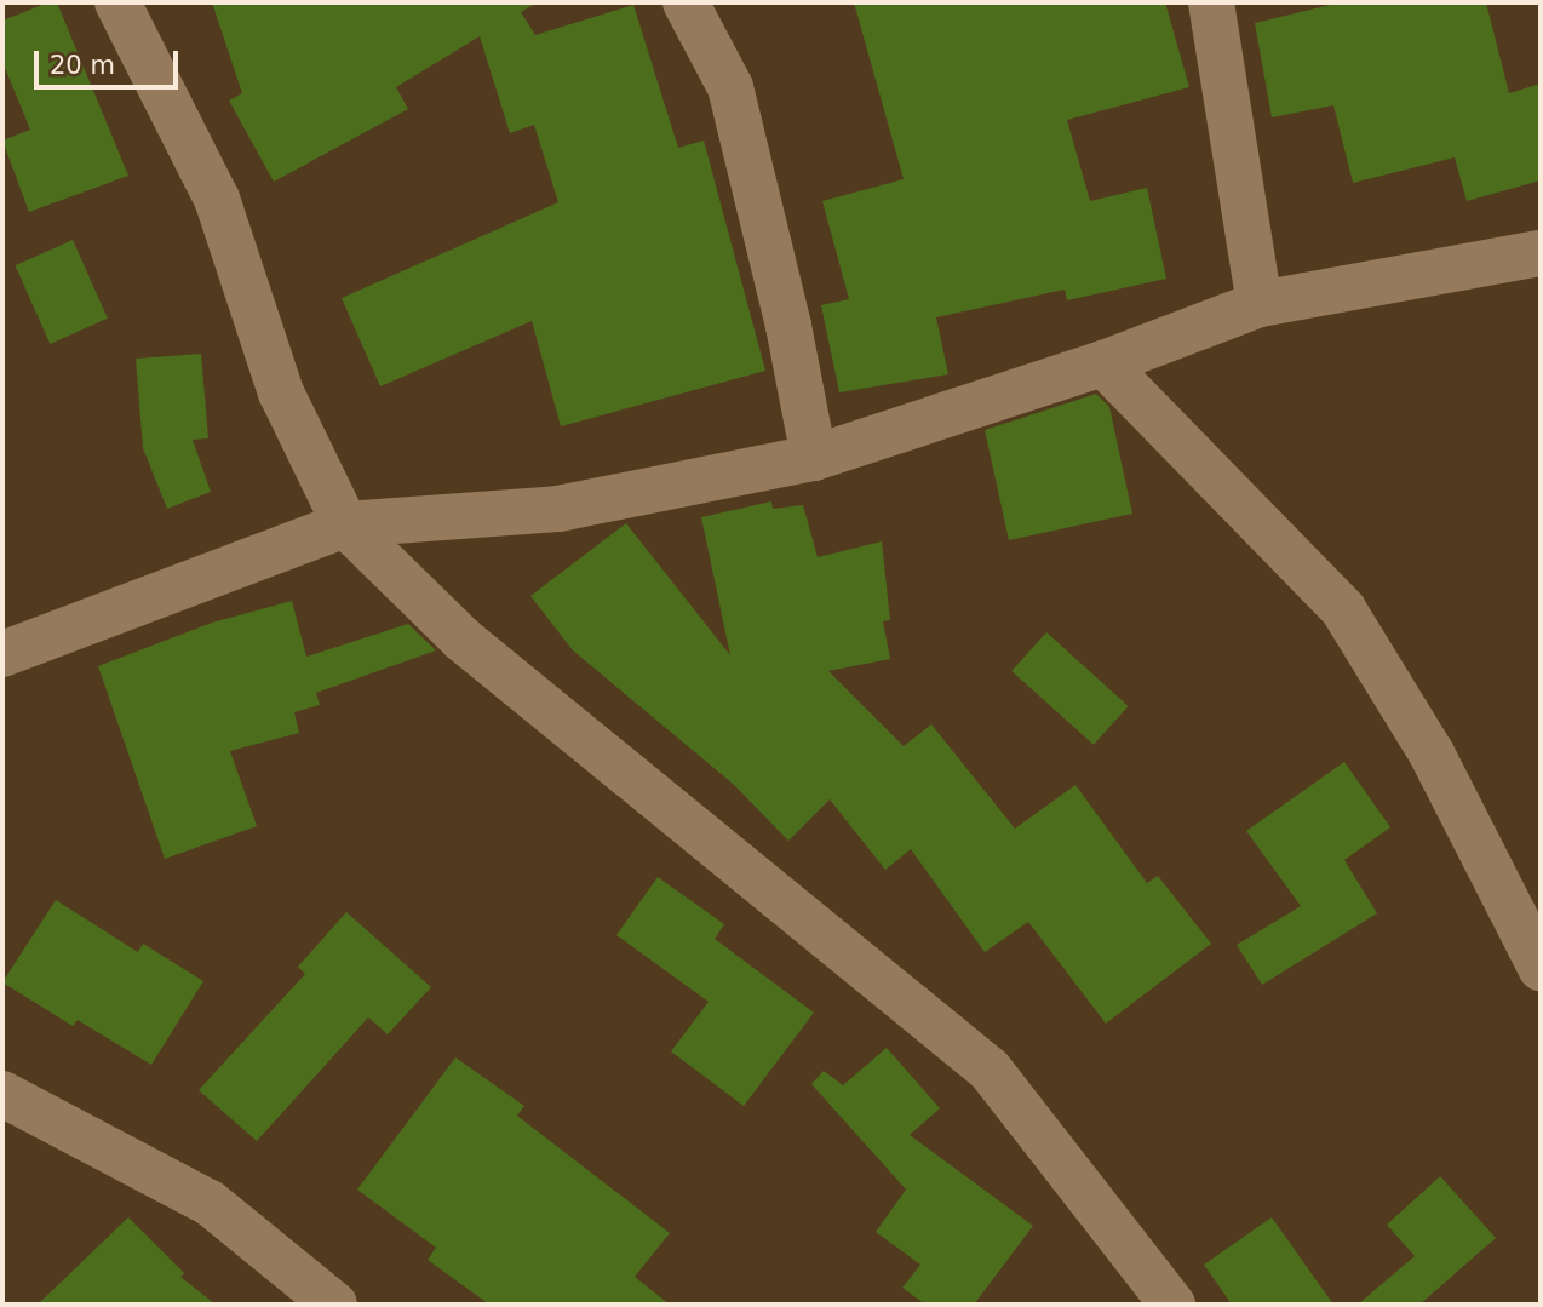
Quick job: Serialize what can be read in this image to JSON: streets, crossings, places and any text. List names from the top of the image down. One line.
{"scale_bar":"20 m"}
